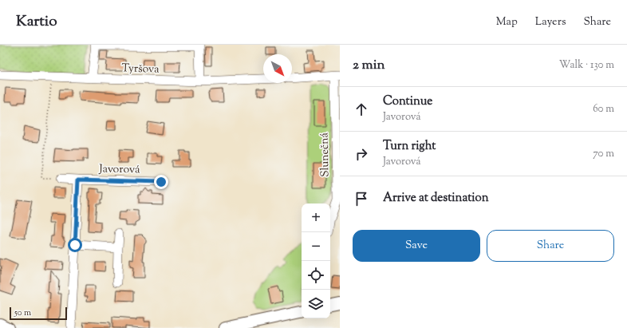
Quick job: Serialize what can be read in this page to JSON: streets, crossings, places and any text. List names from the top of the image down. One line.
{"streets":{"street":["Tyršova","Slunečná","Javorová"]},"scale_bar":"50 m","north":"bottom right","page":{"header":"Kartio","nav":["Map","Layers","Share"],"heading":["2 min","Walk · 130 m"],"list":[["Continue","Javorová","60 m"],["Turn right","Javorová","70 m"],"Arrive at destination"],"map_buttons":["+","−"],"buttons":["Save","Share"],"scale":"50 m"}}
